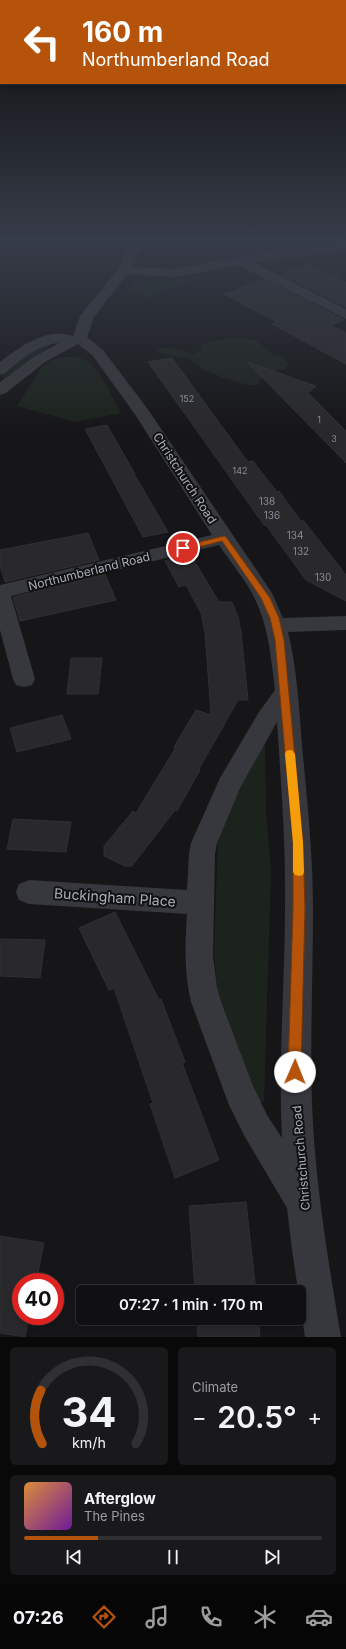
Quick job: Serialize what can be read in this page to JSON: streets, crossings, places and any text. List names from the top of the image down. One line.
{"streets":{"street":["Christchurch Road","Northumberland Road","Buckingham Place"]},"crossings":[["Christchurch Road","Northumberland Road"]],"house_numbers":["152","1","3","142","138","136","134","132","130"],"page":{"turn":["160 m","Northumberland Road"],"limit":"40","trip":"07:27 · 1 min · 170 m","tile":"Climate","heat":["−","20.5°","+"],"song":["Afterglow","The Pines"],"tabs":"07:26","gauge":["34","km/h"]}}
